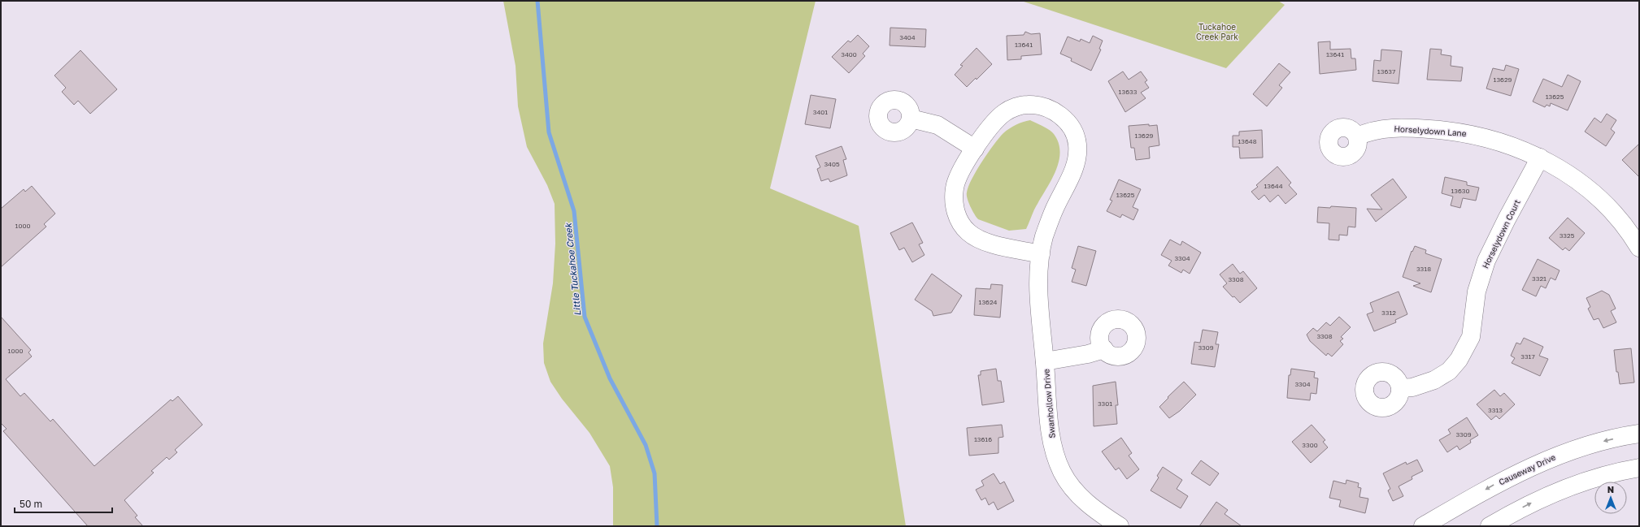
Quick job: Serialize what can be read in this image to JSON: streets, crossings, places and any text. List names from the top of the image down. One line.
{"streets":{"street":["Horselydown Lane","Horselydown Court","Swanhollow Drive","Causeway Drive"]},"crossings":[["Horselydown Lane","Horselydown Court"]],"water":["Little Tuckahoe Creek"],"parks":["Tuckahoe Creek Park"],"house_numbers":["3404","13641","3400","13641","13637","13629","13633","13625","3401","13629","13648","3405","13644","13630","13625","1000","3325","3304","3318","3321","3308","13624","3312","3308","3309","1000","3317","3304","3301","3313","3309","13616","3300"],"scale_bar":"50 m","north":"top"}
